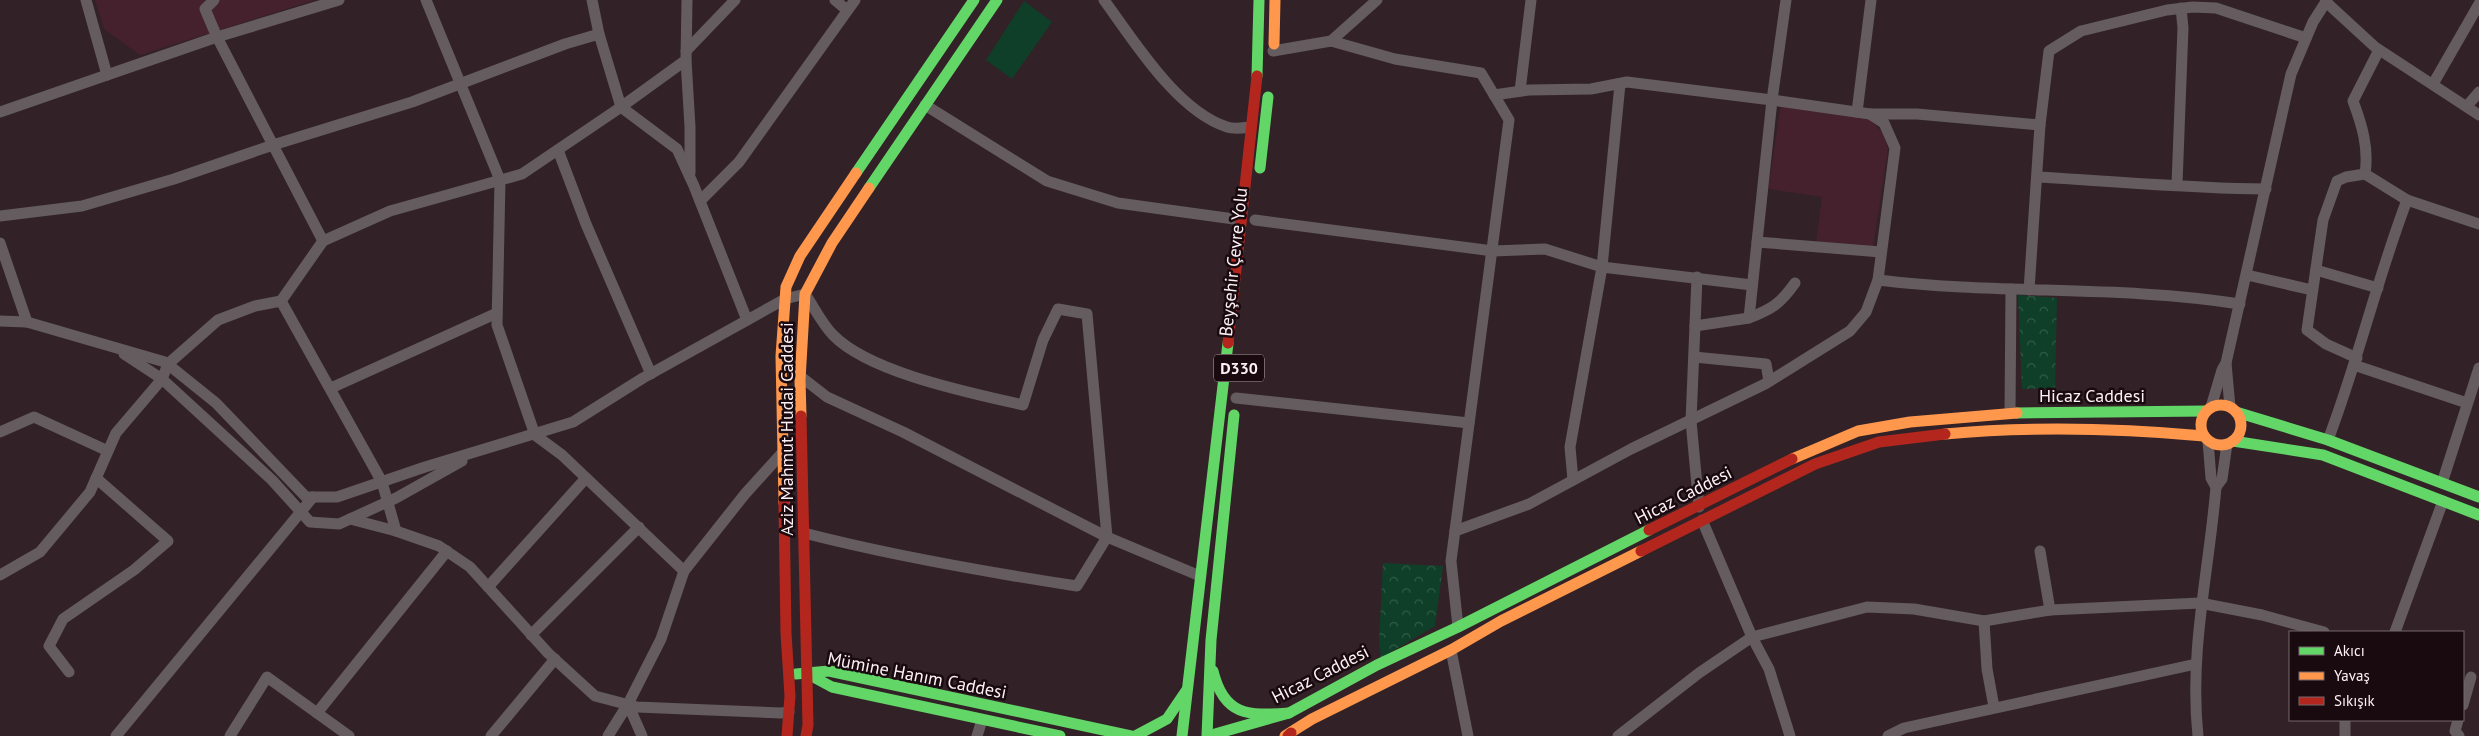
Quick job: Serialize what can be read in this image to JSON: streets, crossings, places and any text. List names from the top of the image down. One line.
{"streets":{"main road":["Beyşehir Çevre Yolu","D330","Hicaz Caddesi","Aziz Mahmut Hudai Caddesi","Mümine Hanım Caddesi"]},"crossings":[["Beyşehir Çevre Yolu","D330"],["D330","Hicaz Caddesi"],["Aziz Mahmut Hudai Caddesi","Mümine Hanım Caddesi"]],"legend":["Akıcı","Yavaş","Sıkışık"]}
